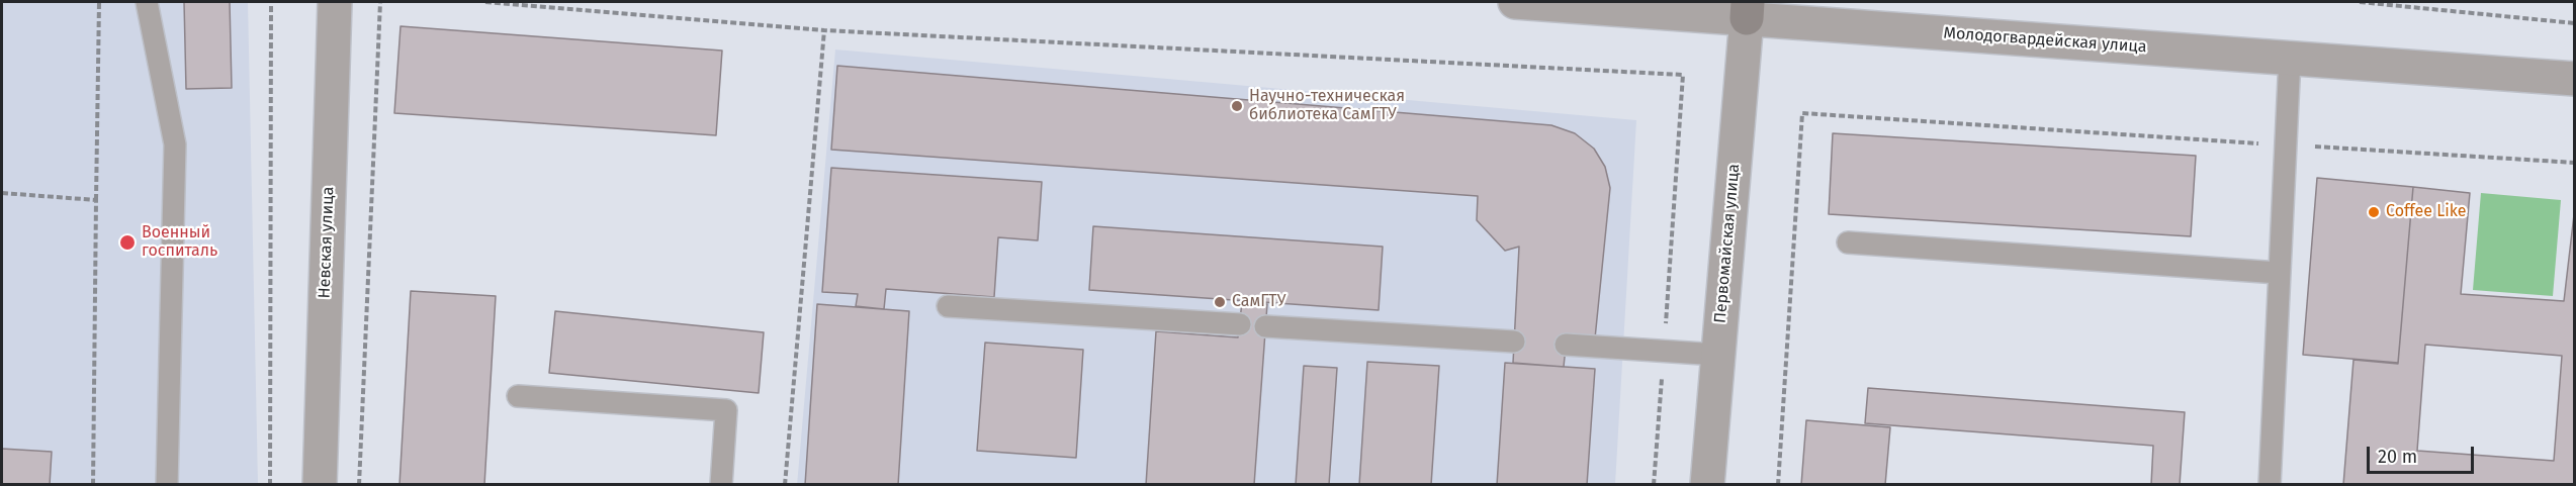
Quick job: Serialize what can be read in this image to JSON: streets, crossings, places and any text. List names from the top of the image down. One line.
{"streets":{"street":["Молодогвардейская улица","Невская улица","Первомайская улица"]},"crossings":[["Молодогвардейская улица","Первомайская улица"]],"places":["Научно-техническая библиотека СамГТУ","Coffee Like","Военный госпиталь","СамГТУ"],"scale_bar":"20 m"}
